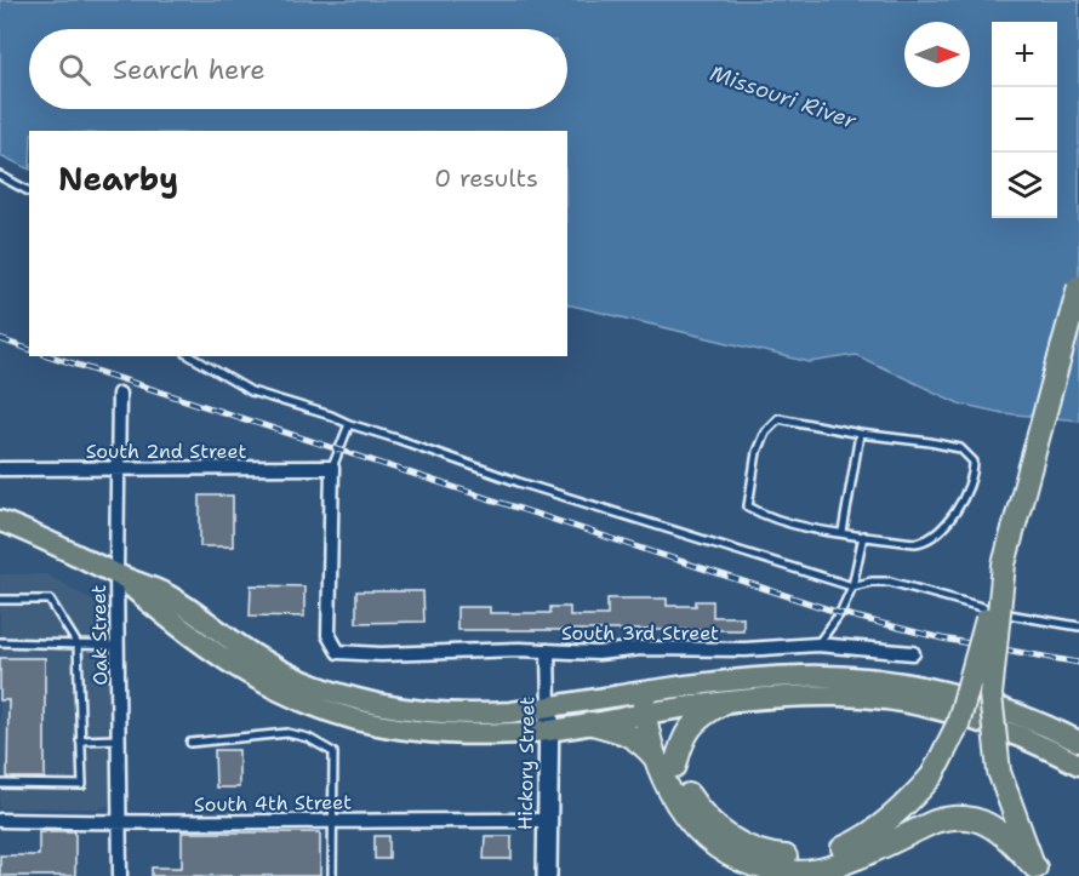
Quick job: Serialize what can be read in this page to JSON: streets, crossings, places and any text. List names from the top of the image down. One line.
{"streets":{"street":["South 2nd Street","South 3rd Street","Oak Street","Hickory Street","South 4th Street"]},"crossings":[["South 2nd Street","South 3rd Street"],["South 2nd Street","Oak Street"],["South 3rd Street","Hickory Street"],["Oak Street","South 4th Street"],["Hickory Street","South 4th Street"]],"water":["Missouri River"],"north":"right","page":{"map_buttons":["+","−"],"search":"Search here","heading":["Nearby","0 results"]}}
